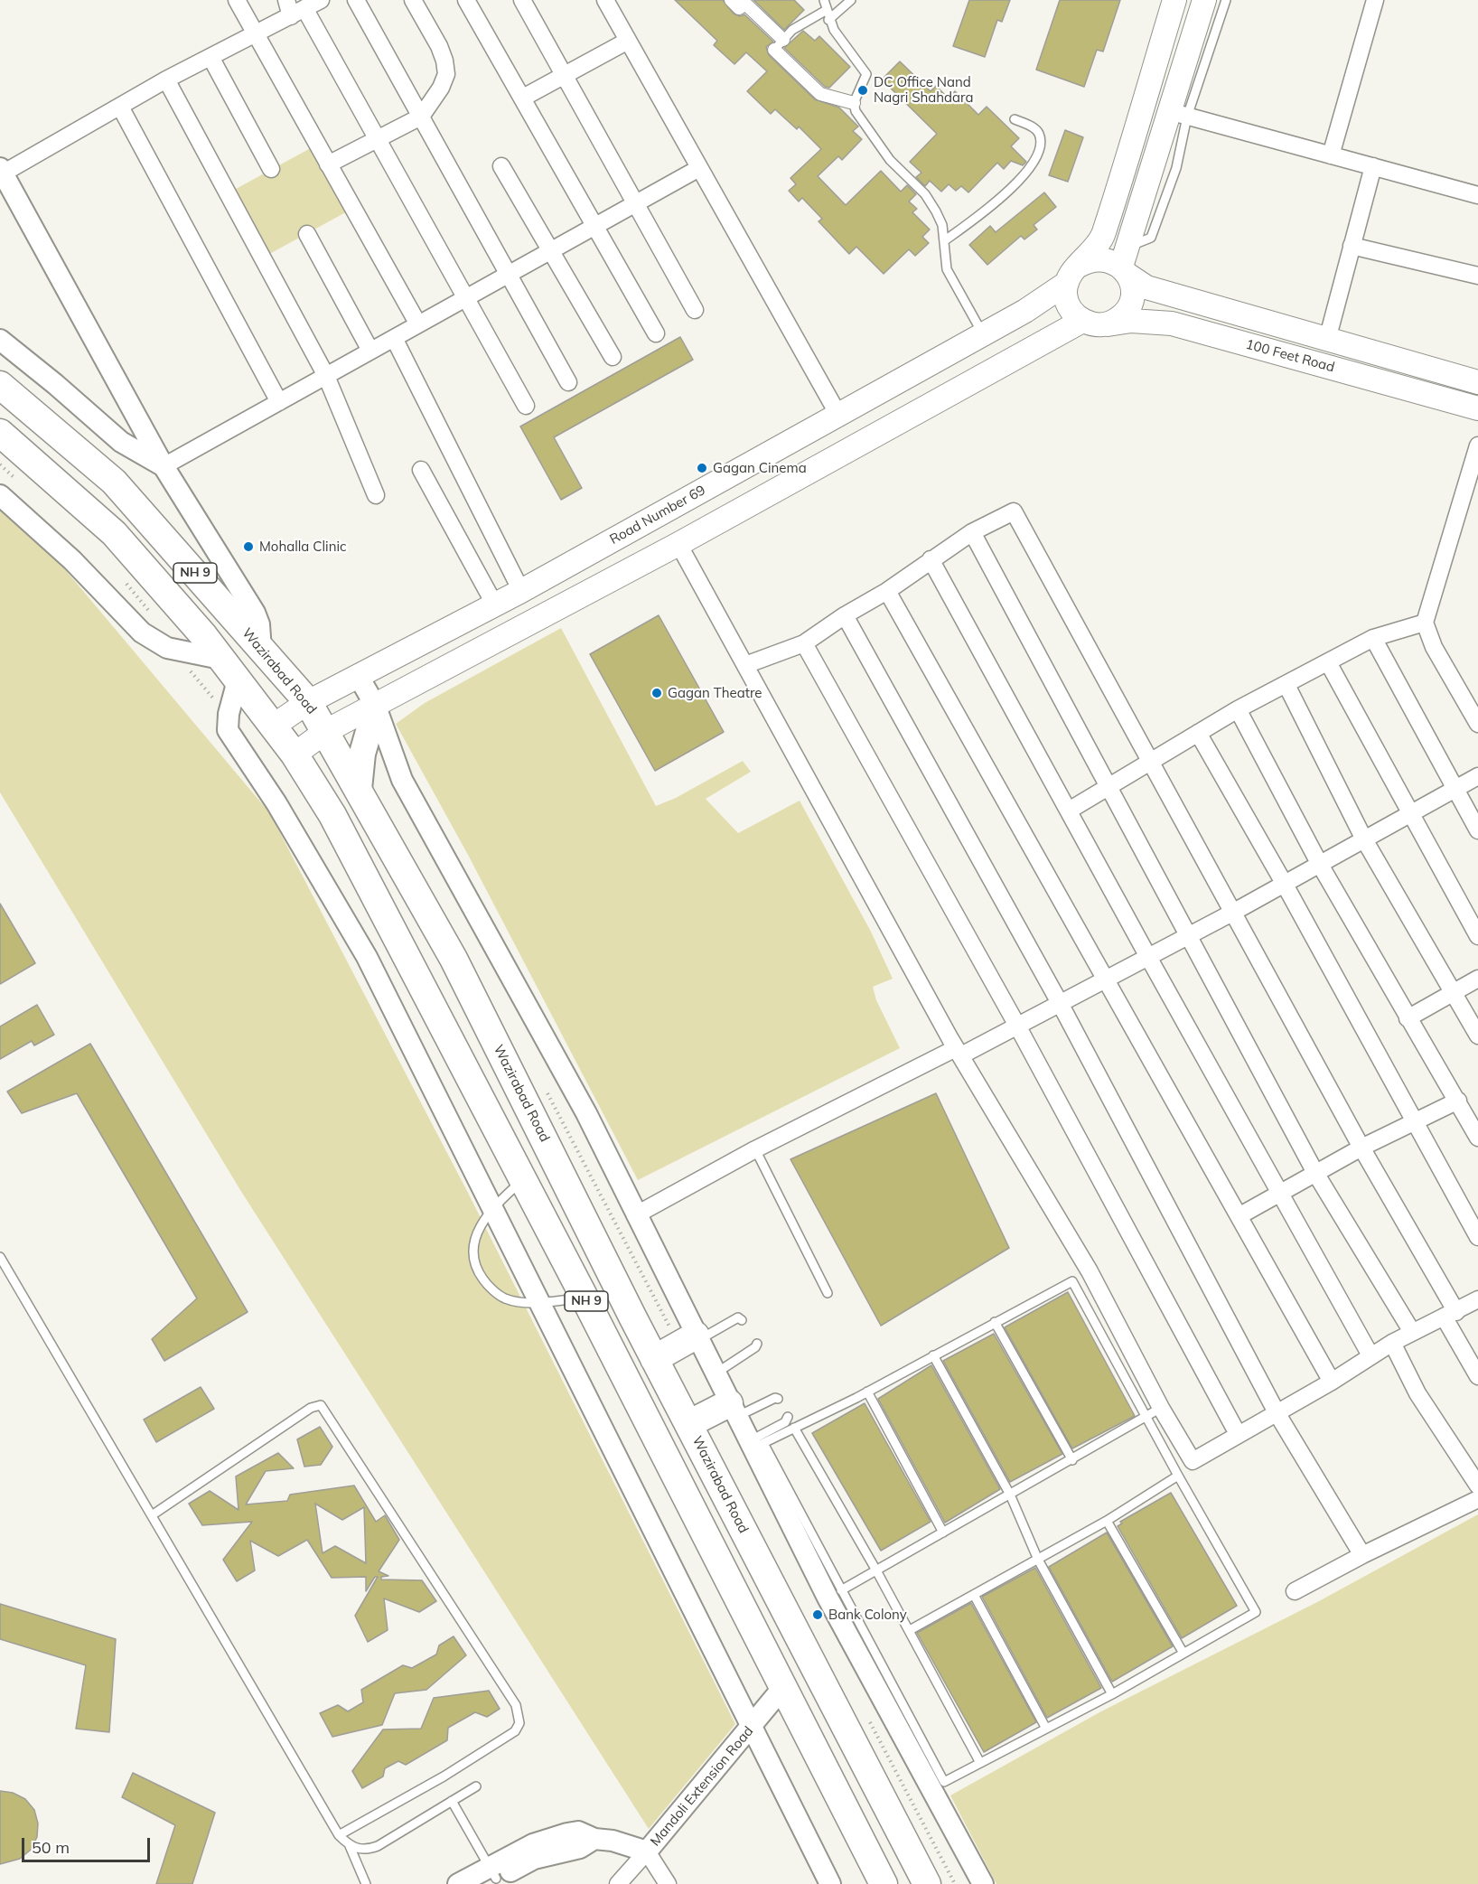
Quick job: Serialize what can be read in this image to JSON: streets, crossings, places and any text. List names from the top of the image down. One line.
{"streets":{"highway":["NH 9","Wazirabad Road"],"main road":["100 Feet Road","Road Number 69"],"street":["Mandoli Extension Road"]},"crossings":[["100 Feet Road","Road Number 69"],["Road Number 69","NH 9"],["Road Number 69","Wazirabad Road"],["NH 9","Mandoli Extension Road"]],"places":["DC Office Nand Nagri Shahdara","Gagan Cinema","Mohalla Clinic","Gagan Theatre","Bank Colony"],"scale_bar":"50 m"}
